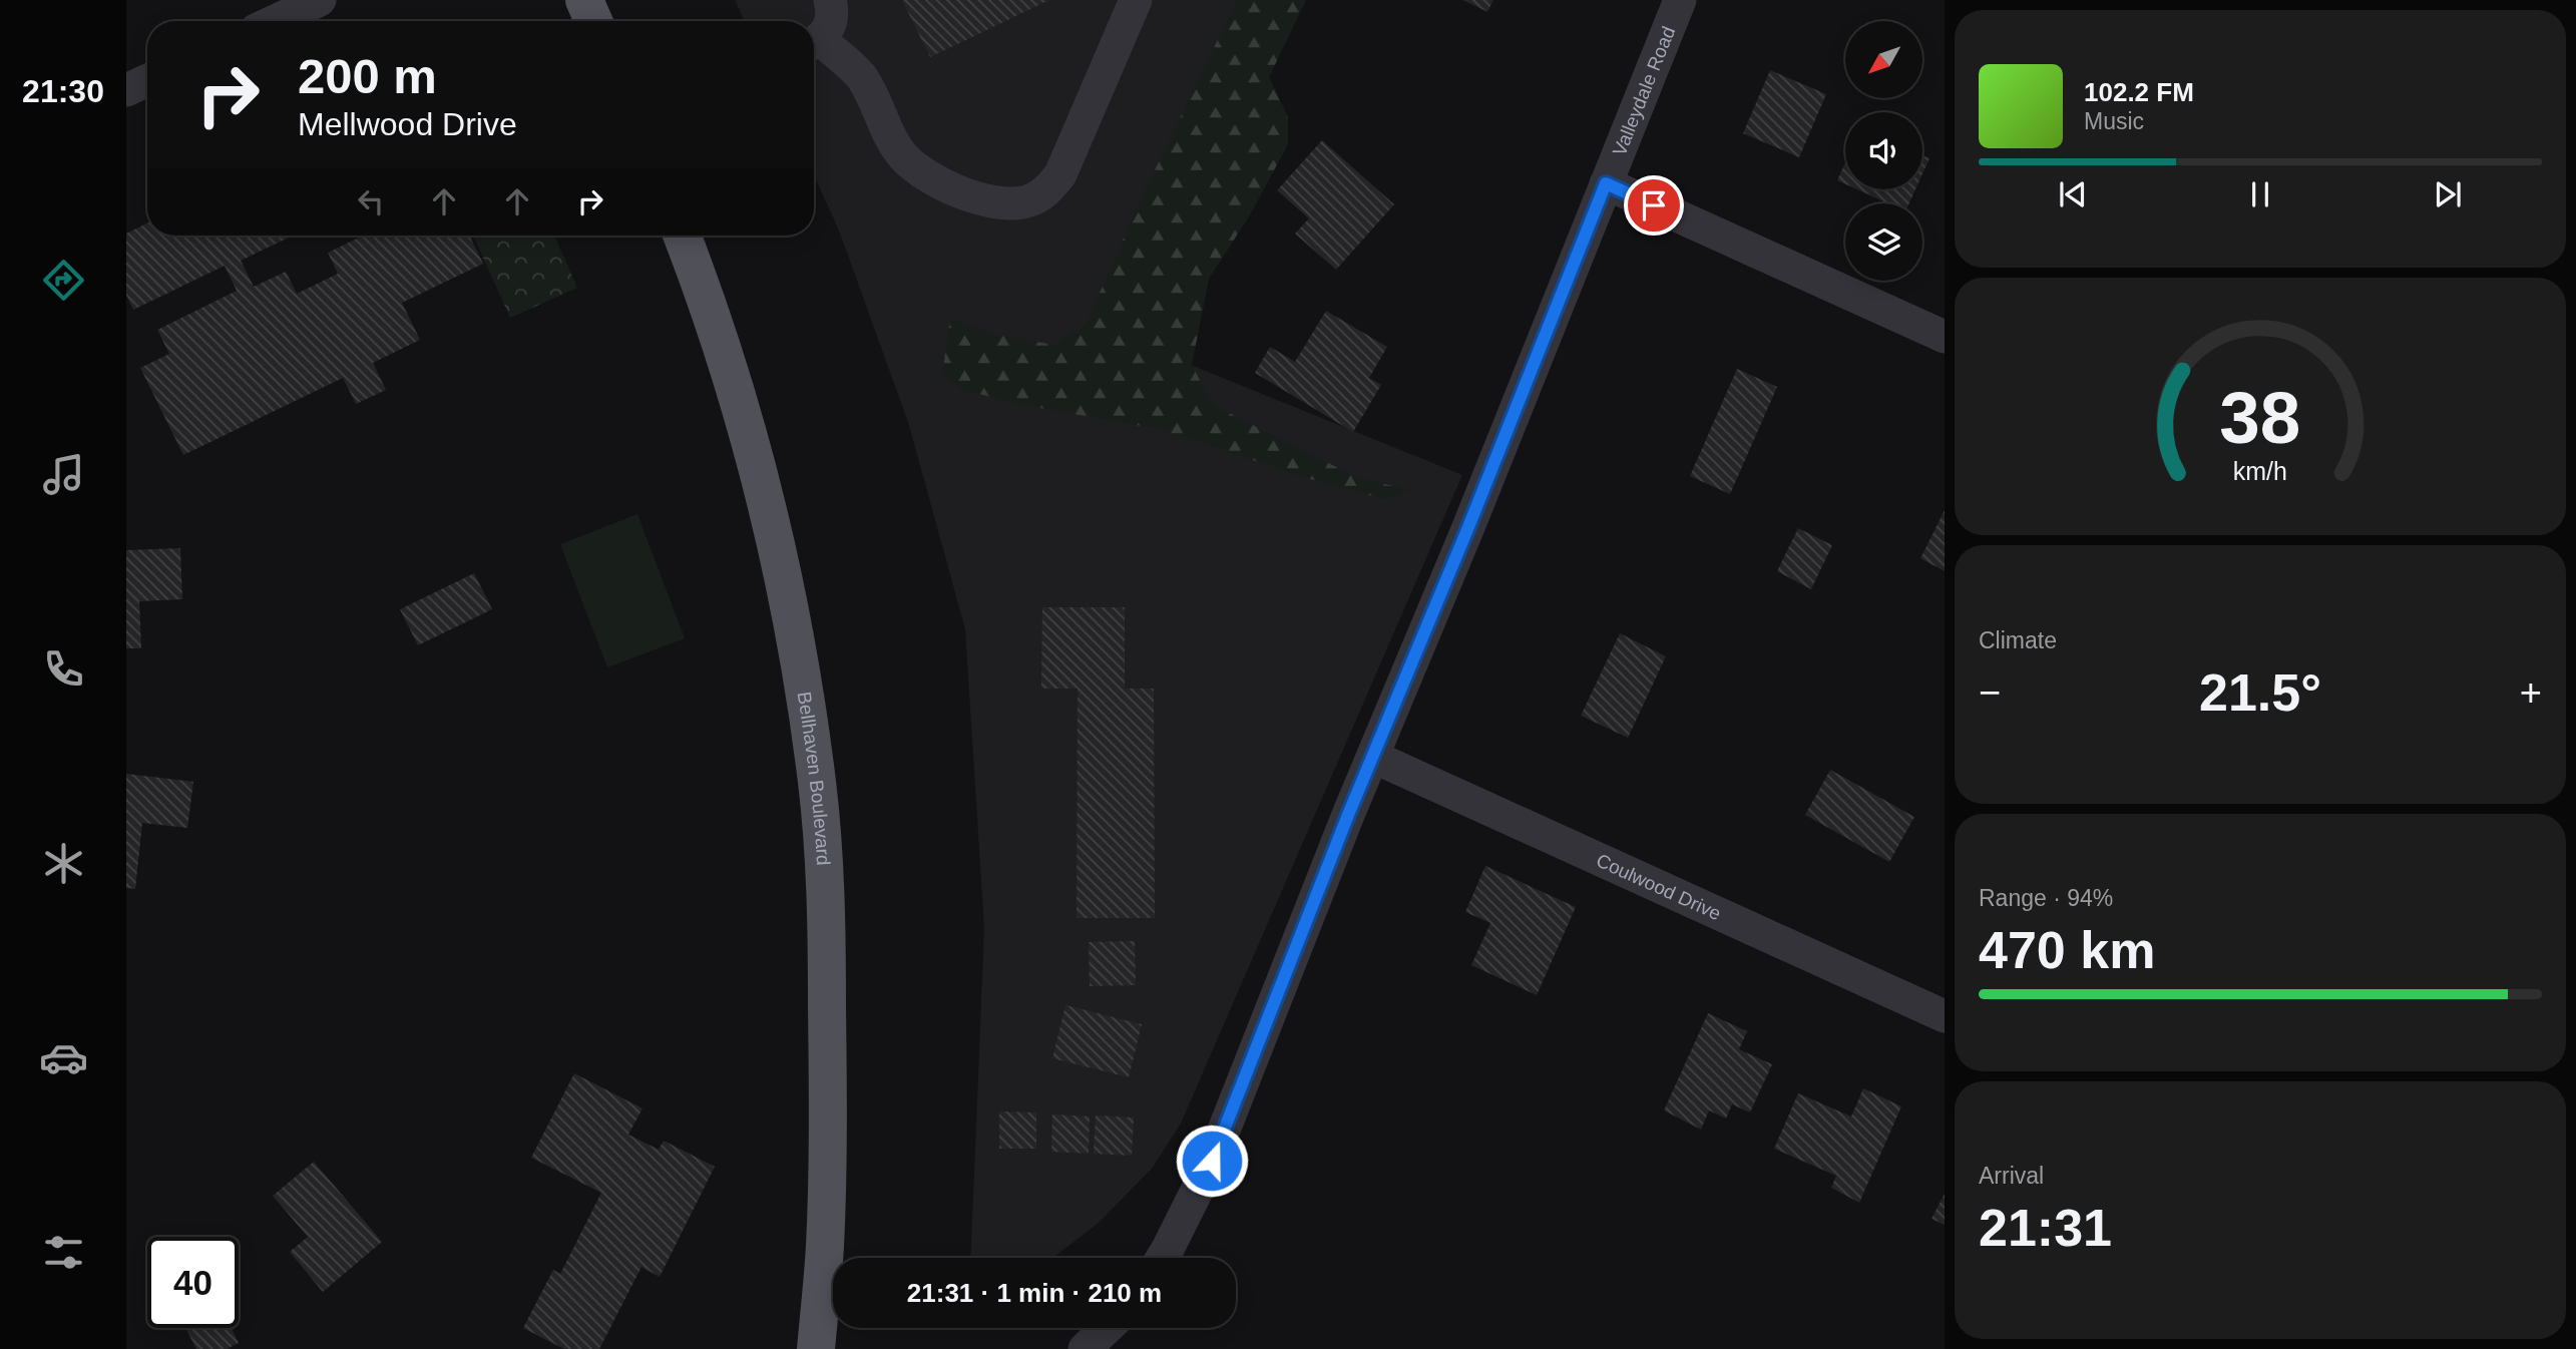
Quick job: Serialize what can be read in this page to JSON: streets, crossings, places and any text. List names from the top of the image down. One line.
{"streets":{"main road":["Bellhaven Boulevard"],"street":["Valleydale Road","Coulwood Drive"]},"crossings":[["Valleydale Road","Coulwood Drive"]],"north":"bottom left","page":{"tabs":"21:30","turn":["200 m","Mellwood Drive"],"song":["102.2 FM","Music"],"tile":["Climate",["Range · 94%","470 km"],["Arrival","21:31"]],"heat":["−","21.5°","+"],"limit":"40","trip":"21:31 · 1 min · 210 m","gauge":["38","km/h"]}}
